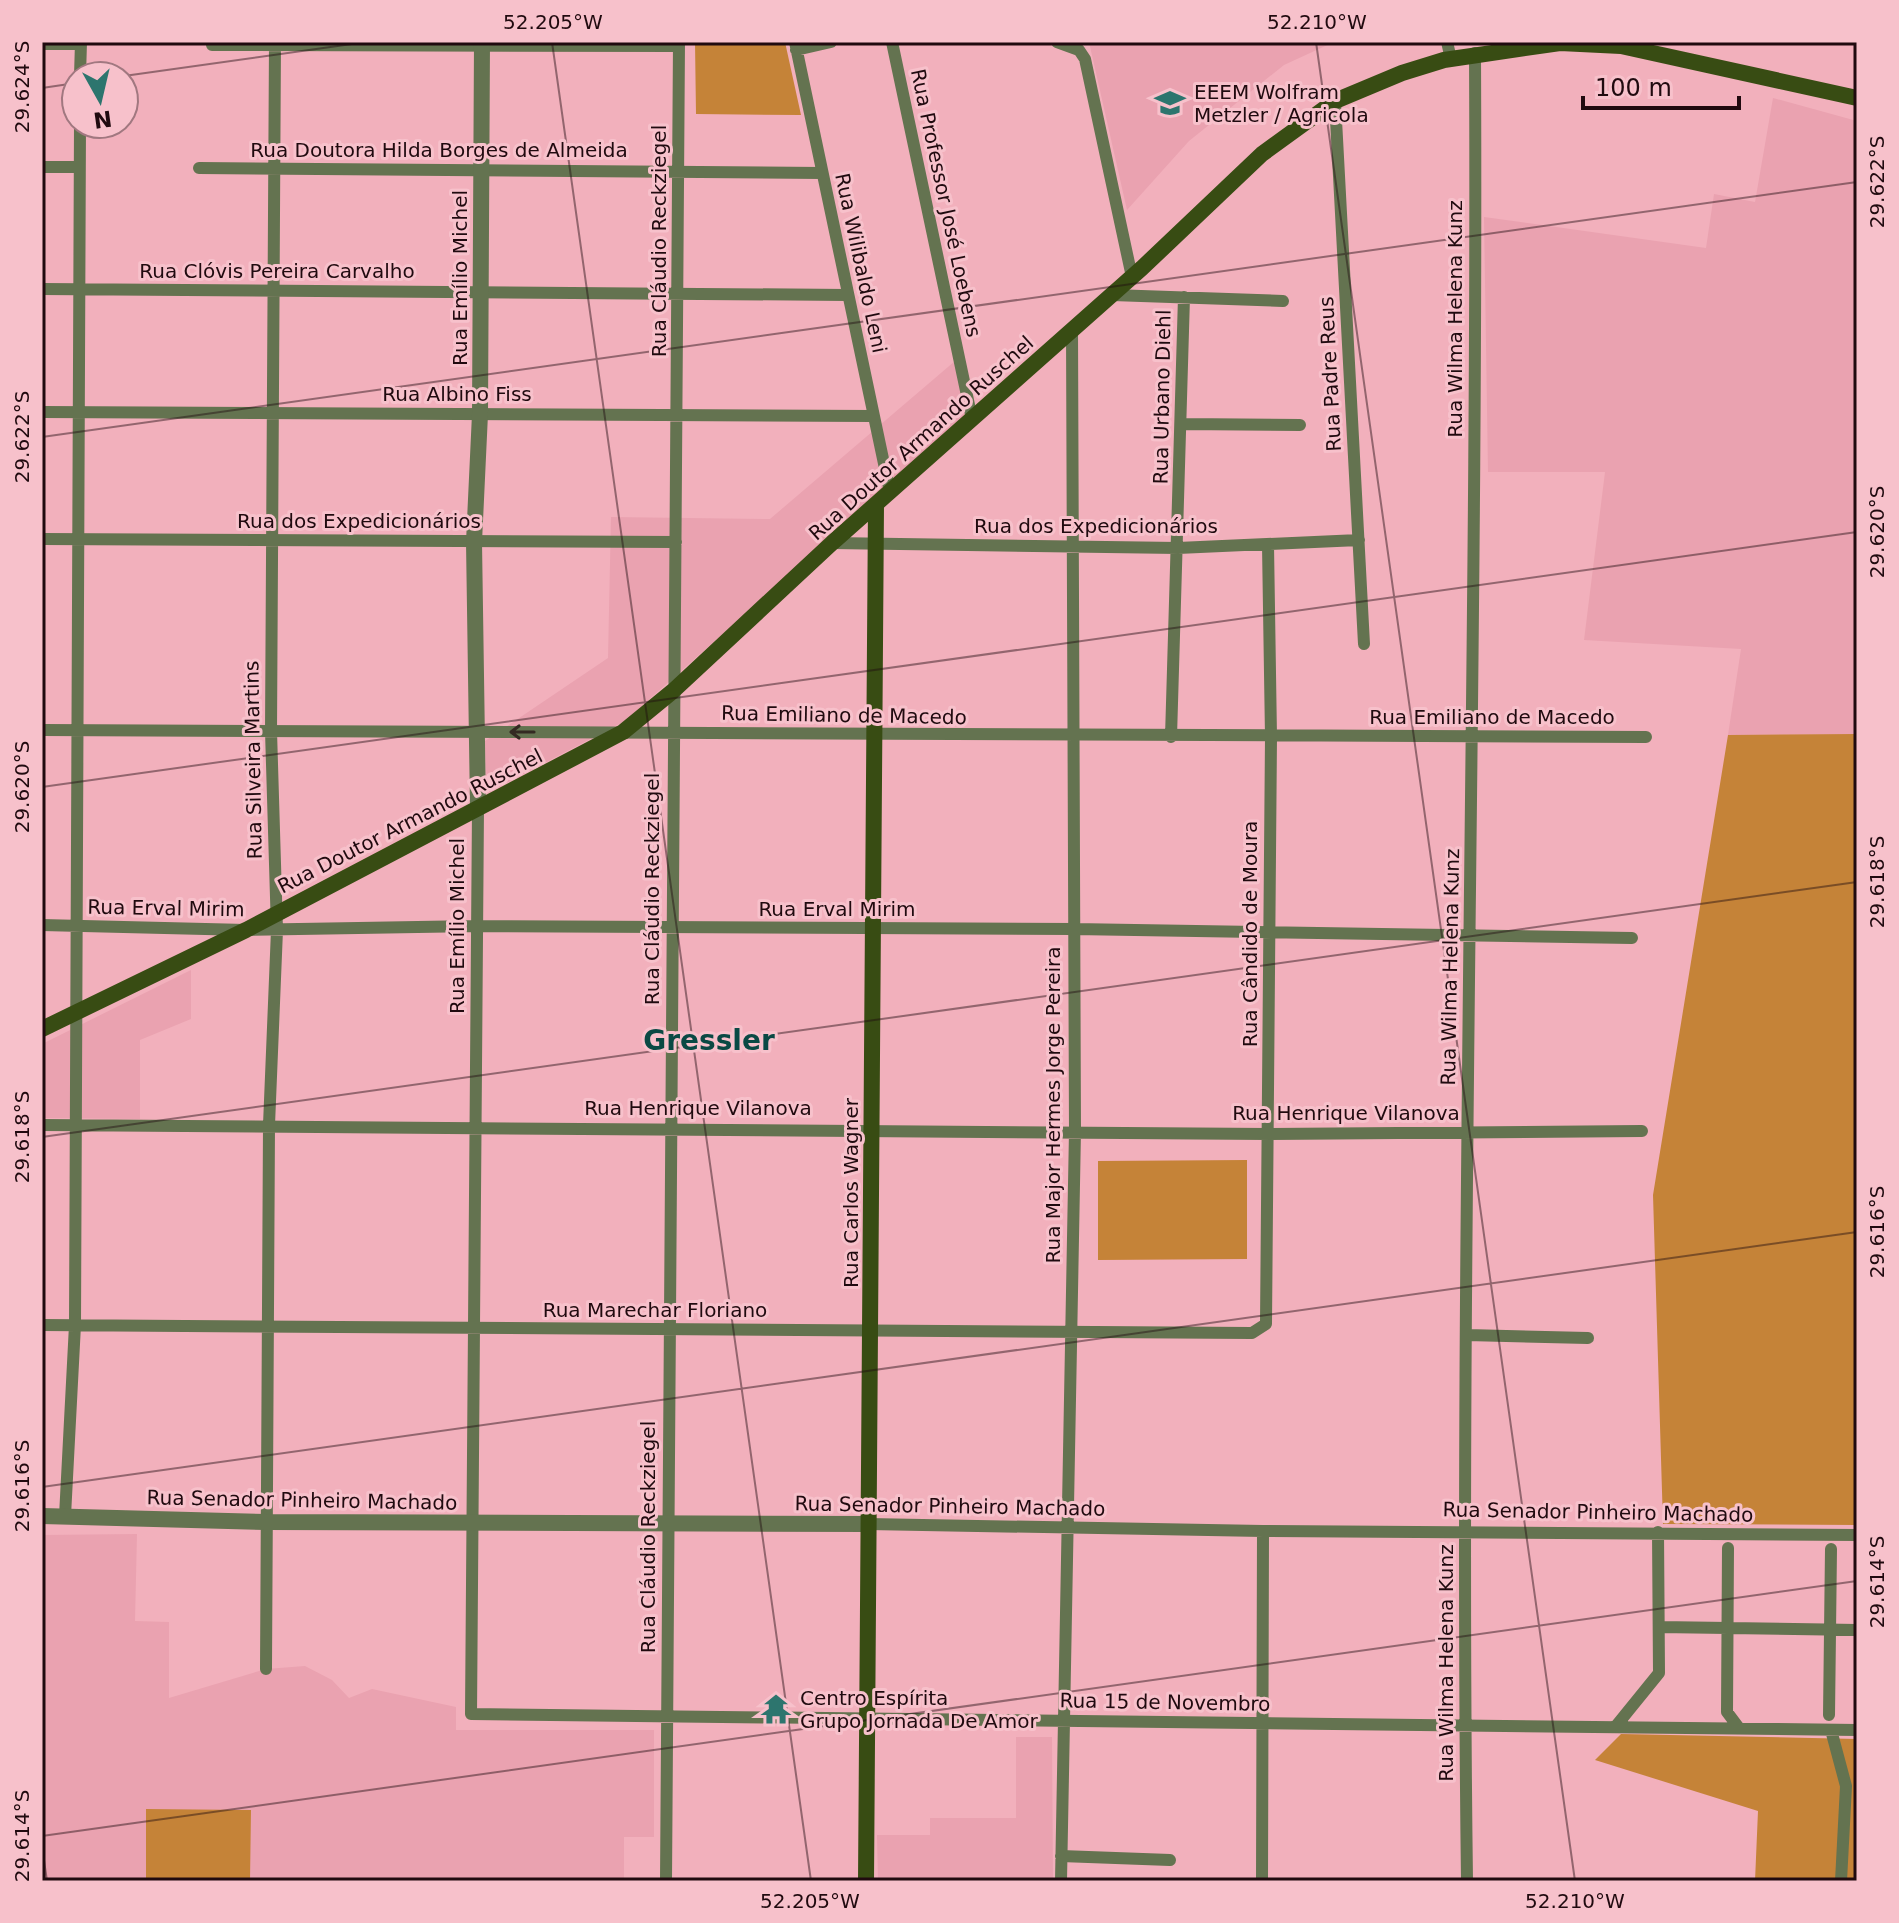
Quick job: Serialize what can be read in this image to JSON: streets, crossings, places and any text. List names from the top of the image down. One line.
{"streets":{"main road":["Rua Doutor Armando Ruschel","Rua Carlos Wagner"],"street":["Rua Doutora Hilda Borges de Almeida","Rua Professor José Loebens","Rua Cláudio Reckziegel","Rua Wilibaldo Leni","Rua Clóvis Pereira Carvalho","Rua Emílio Michel","Rua Wilma Helena Kunz","Rua Padre Reus","Rua Albino Fiss","Rua Urbano Diehl","Rua dos Expedicionários","Rua Emiliano de Macedo","Rua Silveira Martins","Rua Erval Mirim","Rua Cândido de Moura","Rua Major Hermes Jorge Pereira","Rua Henrique Vilanova","Rua Marechar Floriano","Rua Senador Pinheiro Machado","Rua 15 de Novembro"]},"crossings":[["Rua Doutora Hilda Borges de Almeida","Rua Cláudio Reckziegel"],["Rua Doutora Hilda Borges de Almeida","Rua Wilibaldo Leni"],["Rua Doutora Hilda Borges de Almeida","Rua Emílio Michel"],["Rua Doutora Hilda Borges de Almeida","Rua Silveira Martins"],["Rua Professor José Loebens","Rua Doutor Armando Ruschel"],["Rua Cláudio Reckziegel","Rua Clóvis Pereira Carvalho"],["Rua Cláudio Reckziegel","Rua Albino Fiss"],["Rua Cláudio Reckziegel","Rua Doutor Armando Ruschel"],["Rua Cláudio Reckziegel","Rua dos Expedicionários"],["Rua Cláudio Reckziegel","Rua Emiliano de Macedo"],["Rua Cláudio Reckziegel","Rua Erval Mirim"],["Rua Cláudio Reckziegel","Rua Henrique Vilanova"],["Rua Cláudio Reckziegel","Rua Marechar Floriano"],["Rua Cláudio Reckziegel","Rua Senador Pinheiro Machado"],["Rua Cláudio Reckziegel","Rua 15 de Novembro"],["Rua Wilibaldo Leni","Rua Clóvis Pereira Carvalho"],["Rua Wilibaldo Leni","Rua Albino Fiss"],["Rua Wilibaldo Leni","Rua Doutor Armando Ruschel"],["Rua Clóvis Pereira Carvalho","Rua Emílio Michel"],["Rua Clóvis Pereira Carvalho","Rua Silveira Martins"],["Rua Emílio Michel","Rua Albino Fiss"],["Rua Emílio Michel","Rua Doutor Armando Ruschel"],["Rua Emílio Michel","Rua dos Expedicionários"],["Rua Emílio Michel","Rua Emiliano de Macedo"],["Rua Emílio Michel","Rua Erval Mirim"],["Rua Emílio Michel","Rua Henrique Vilanova"],["Rua Emílio Michel","Rua Marechar Floriano"],["Rua Emílio Michel","Rua Senador Pinheiro Machado"],["Rua Emílio Michel","Rua 15 de Novembro"],["Rua Wilma Helena Kunz","Rua Doutor Armando Ruschel"],["Rua Wilma Helena Kunz","Rua Emiliano de Macedo"],["Rua Wilma Helena Kunz","Rua Erval Mirim"],["Rua Wilma Helena Kunz","Rua Henrique Vilanova"],["Rua Wilma Helena Kunz","Rua Senador Pinheiro Machado"],["Rua Wilma Helena Kunz","Rua 15 de Novembro"],["Rua Padre Reus","Rua Doutor Armando Ruschel"],["Rua Padre Reus","Rua dos Expedicionários"],["Rua Albino Fiss","Rua Silveira Martins"],["Rua Urbano Diehl","Rua dos Expedicionários"],["Rua Urbano Diehl","Rua Emiliano de Macedo"],["Rua Doutor Armando Ruschel","Rua dos Expedicionários"],["Rua Doutor Armando Ruschel","Rua Emiliano de Macedo"],["Rua Doutor Armando Ruschel","Rua Silveira Martins"],["Rua Doutor Armando Ruschel","Rua Erval Mirim"],["Rua Doutor Armando Ruschel","Rua Major Hermes Jorge Pereira"],["Rua Doutor Armando Ruschel","Rua Carlos Wagner"],["Rua dos Expedicionários","Rua Silveira Martins"],["Rua dos Expedicionários","Rua Cândido de Moura"],["Rua dos Expedicionários","Rua Major Hermes Jorge Pereira"],["Rua dos Expedicionários","Rua Carlos Wagner"],["Rua Emiliano de Macedo","Rua Silveira Martins"],["Rua Emiliano de Macedo","Rua Cândido de Moura"],["Rua Emiliano de Macedo","Rua Major Hermes Jorge Pereira"],["Rua Emiliano de Macedo","Rua Carlos Wagner"],["Rua Silveira Martins","Rua Erval Mirim"],["Rua Silveira Martins","Rua Henrique Vilanova"],["Rua Silveira Martins","Rua Marechar Floriano"],["Rua Silveira Martins","Rua Senador Pinheiro Machado"],["Rua Erval Mirim","Rua Cândido de Moura"],["Rua Erval Mirim","Rua Major Hermes Jorge Pereira"],["Rua Erval Mirim","Rua Carlos Wagner"],["Rua Cândido de Moura","Rua Henrique Vilanova"],["Rua Cândido de Moura","Rua Marechar Floriano"],["Rua Major Hermes Jorge Pereira","Rua Henrique Vilanova"],["Rua Major Hermes Jorge Pereira","Rua Marechar Floriano"],["Rua Major Hermes Jorge Pereira","Rua Senador Pinheiro Machado"],["Rua Major Hermes Jorge Pereira","Rua 15 de Novembro"],["Rua Henrique Vilanova","Rua Carlos Wagner"],["Rua Carlos Wagner","Rua Marechar Floriano"],["Rua Carlos Wagner","Rua Senador Pinheiro Machado"],["Rua Carlos Wagner","Rua 15 de Novembro"]],"districts":["Gressler"],"places":{"school or university":["EEEM Wolfram Metzler / Agricola"],"temple":["Centro Espírita Grupo Jornada De Amor"]},"scale_bar":"100 m","north":"bottom","coordinates":["52.205°W","52.210°W","29.624°S","29.622°S","29.620°S","29.618°S","29.616°S","29.614°S"]}
